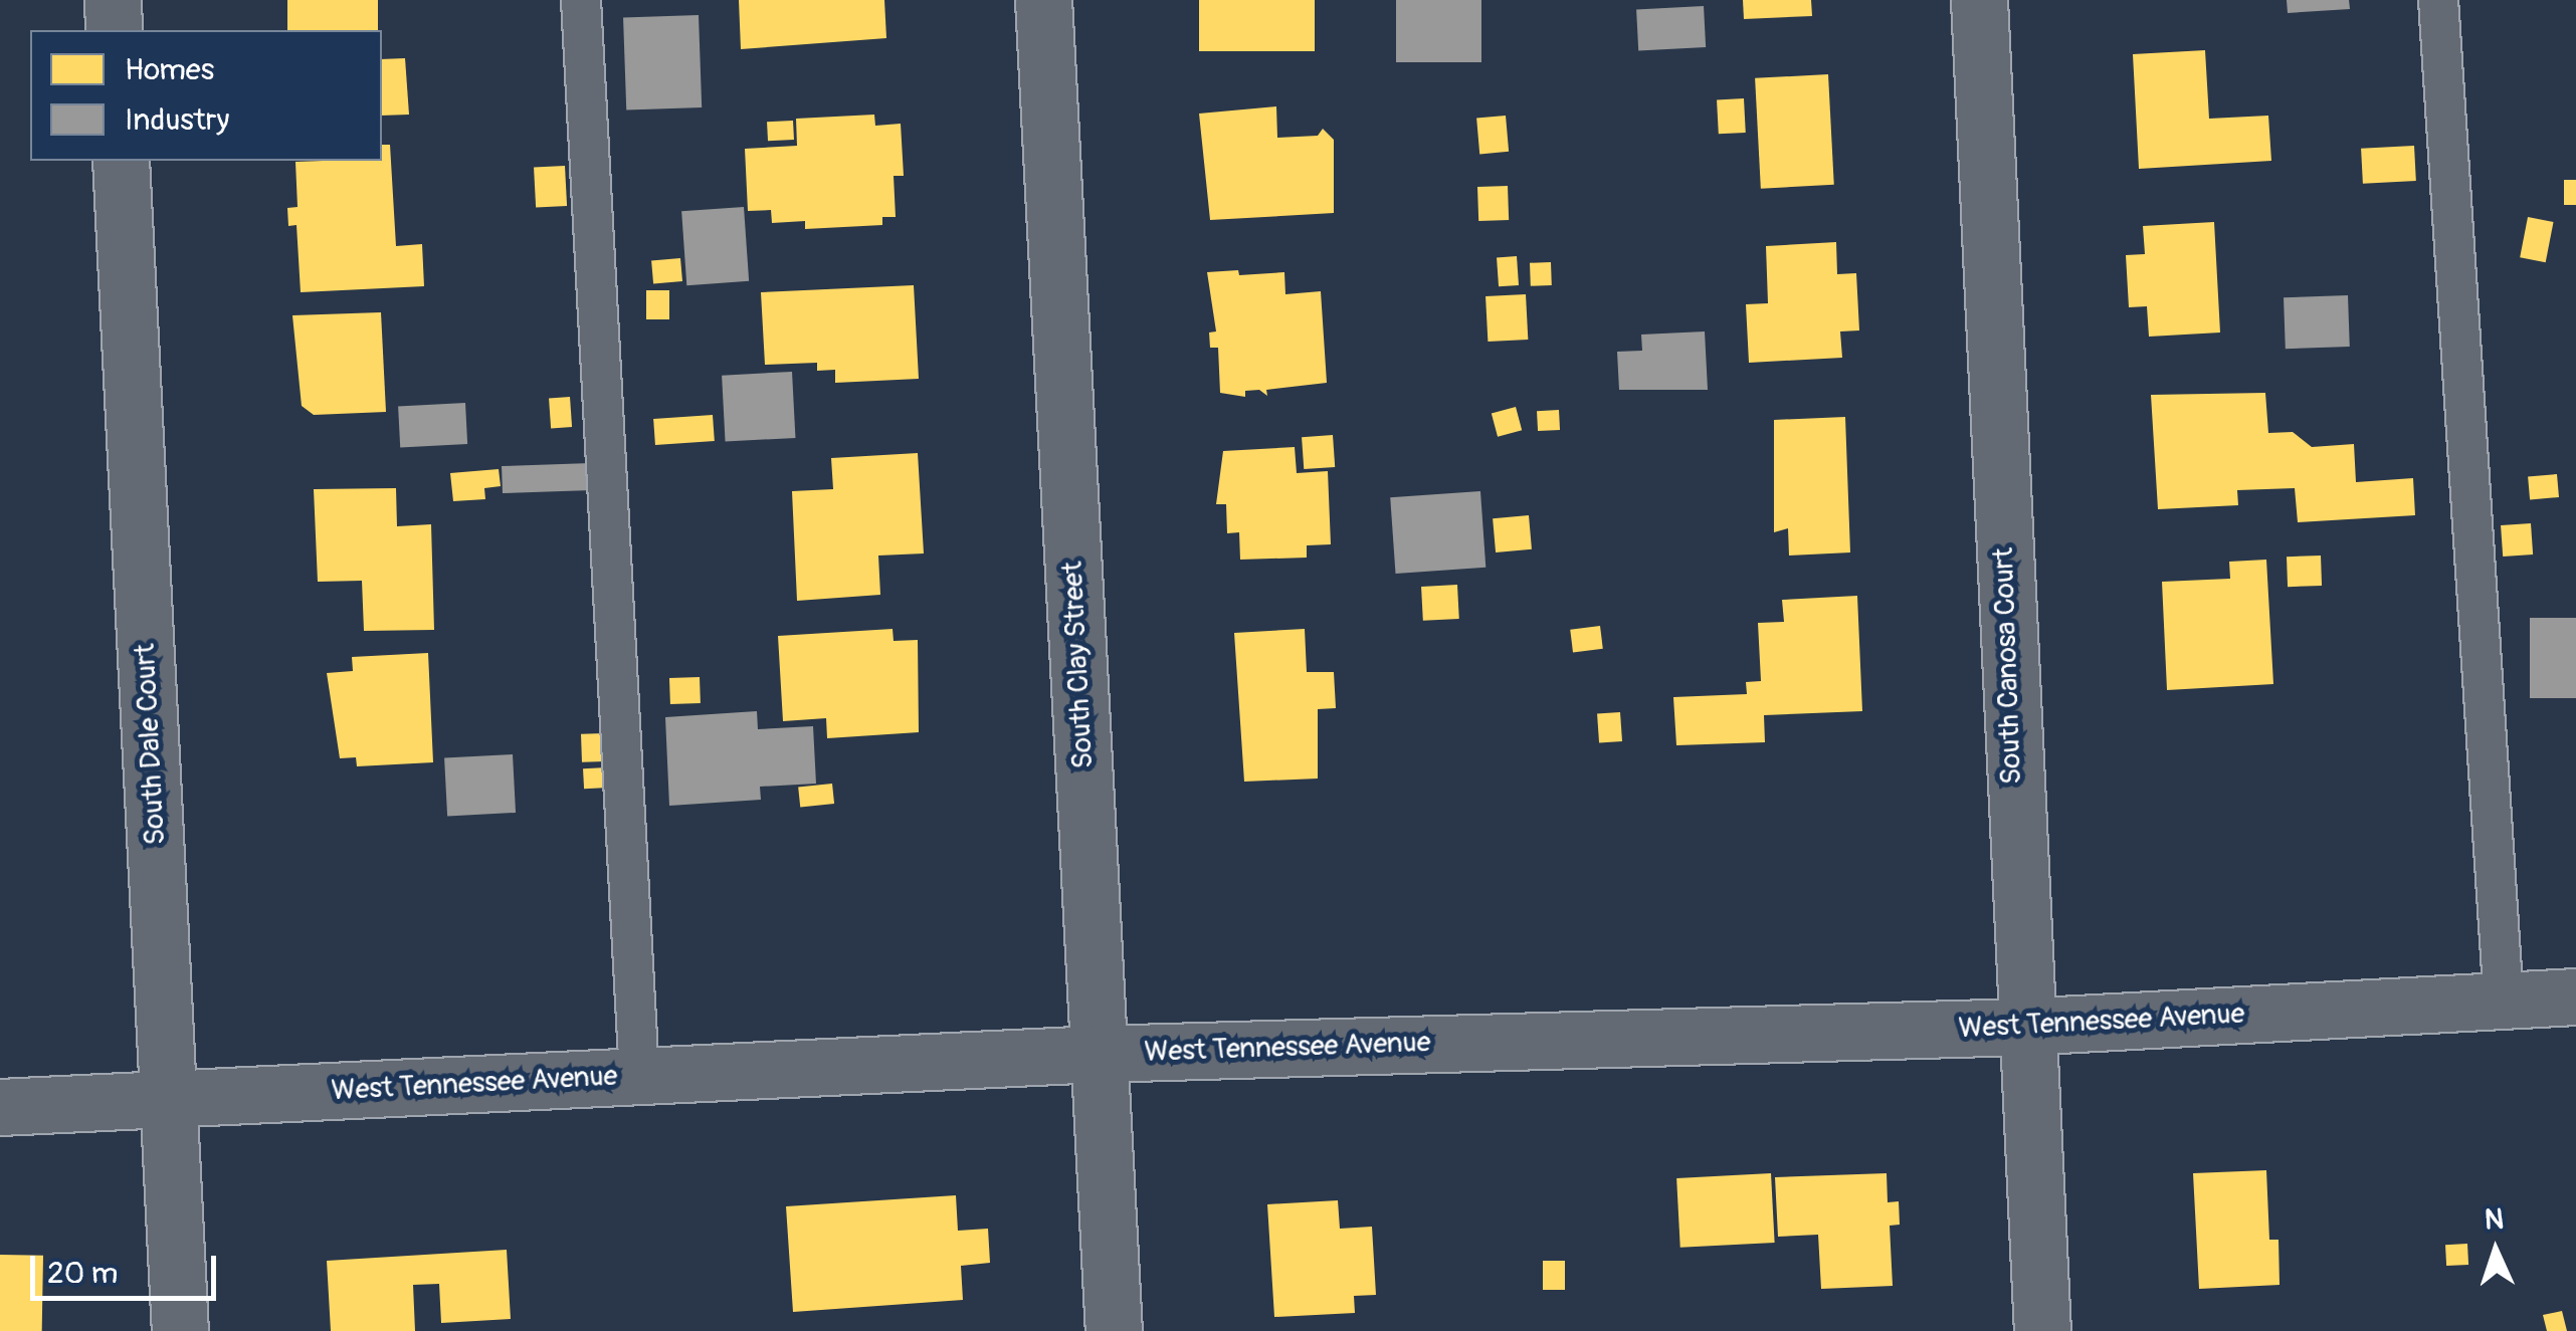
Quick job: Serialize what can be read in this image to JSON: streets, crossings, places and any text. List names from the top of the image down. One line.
{"streets":{"street":["South Clay Street","South Canosa Court","South Dale Court","West Tennessee Avenue"]},"crossings":[["South Clay Street","West Tennessee Avenue"],["South Canosa Court","West Tennessee Avenue"],["South Dale Court","West Tennessee Avenue"]],"legend":["Homes","Industry"],"scale_bar":"20 m","north":"top"}
